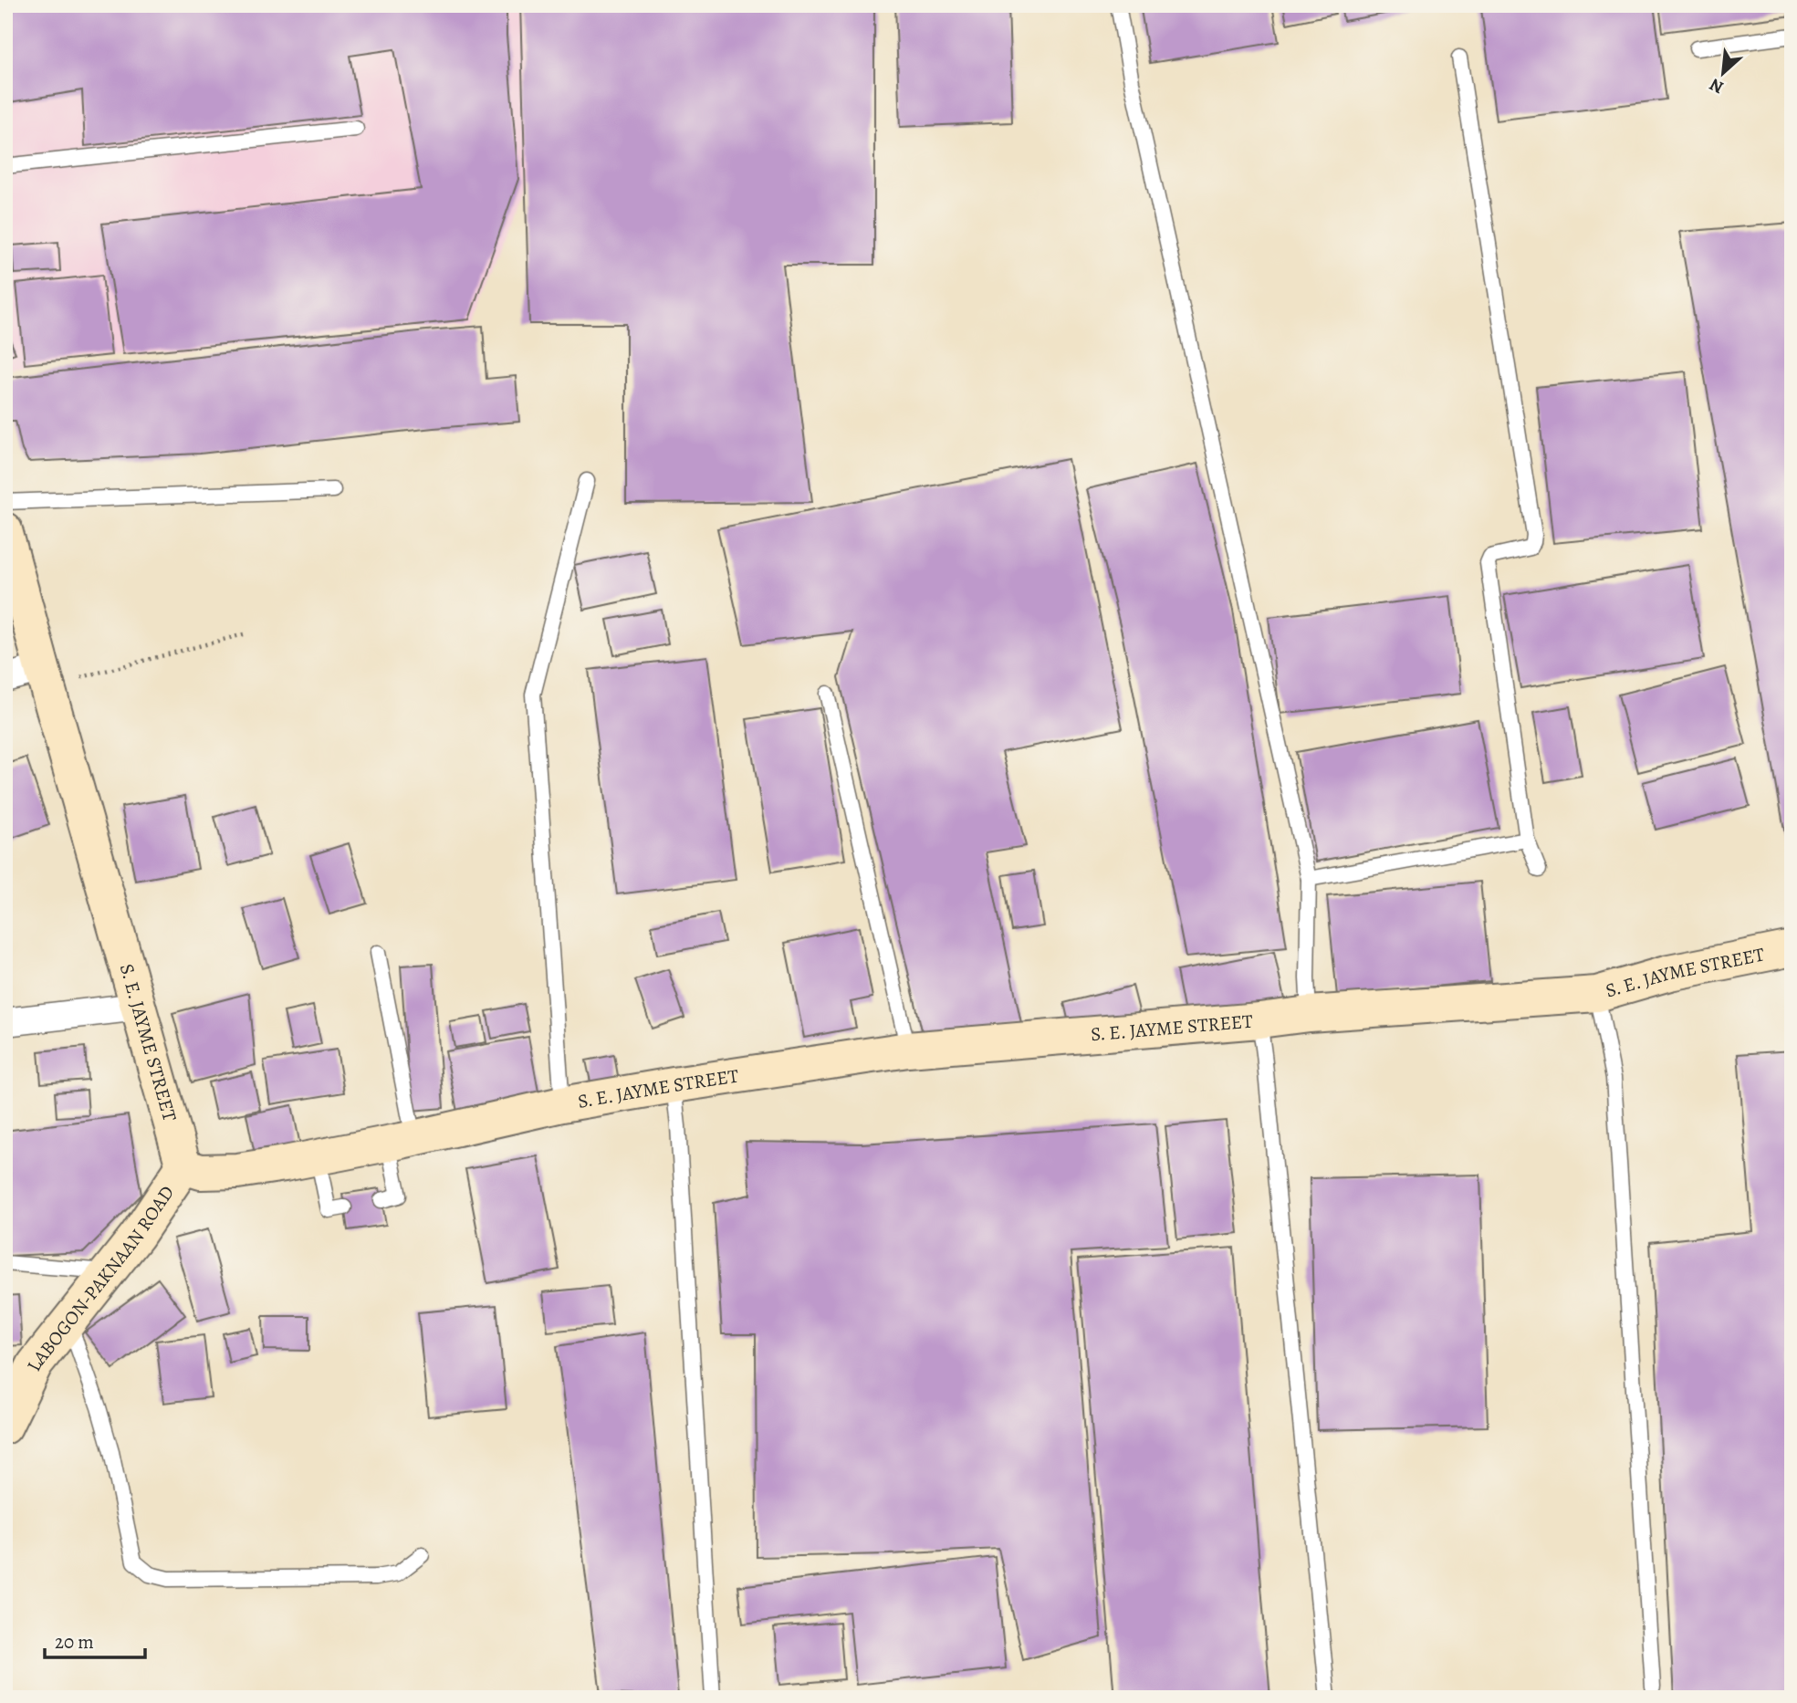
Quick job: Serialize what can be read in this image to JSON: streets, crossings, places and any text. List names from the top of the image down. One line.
{"streets":{"street":["S. E. JAYME STREET","LABOGON-PAKNAAN ROAD"]},"crossings":[["S. E. JAYME STREET","LABOGON-PAKNAAN ROAD"]],"scale_bar":"20 m","north":"bottom left"}
